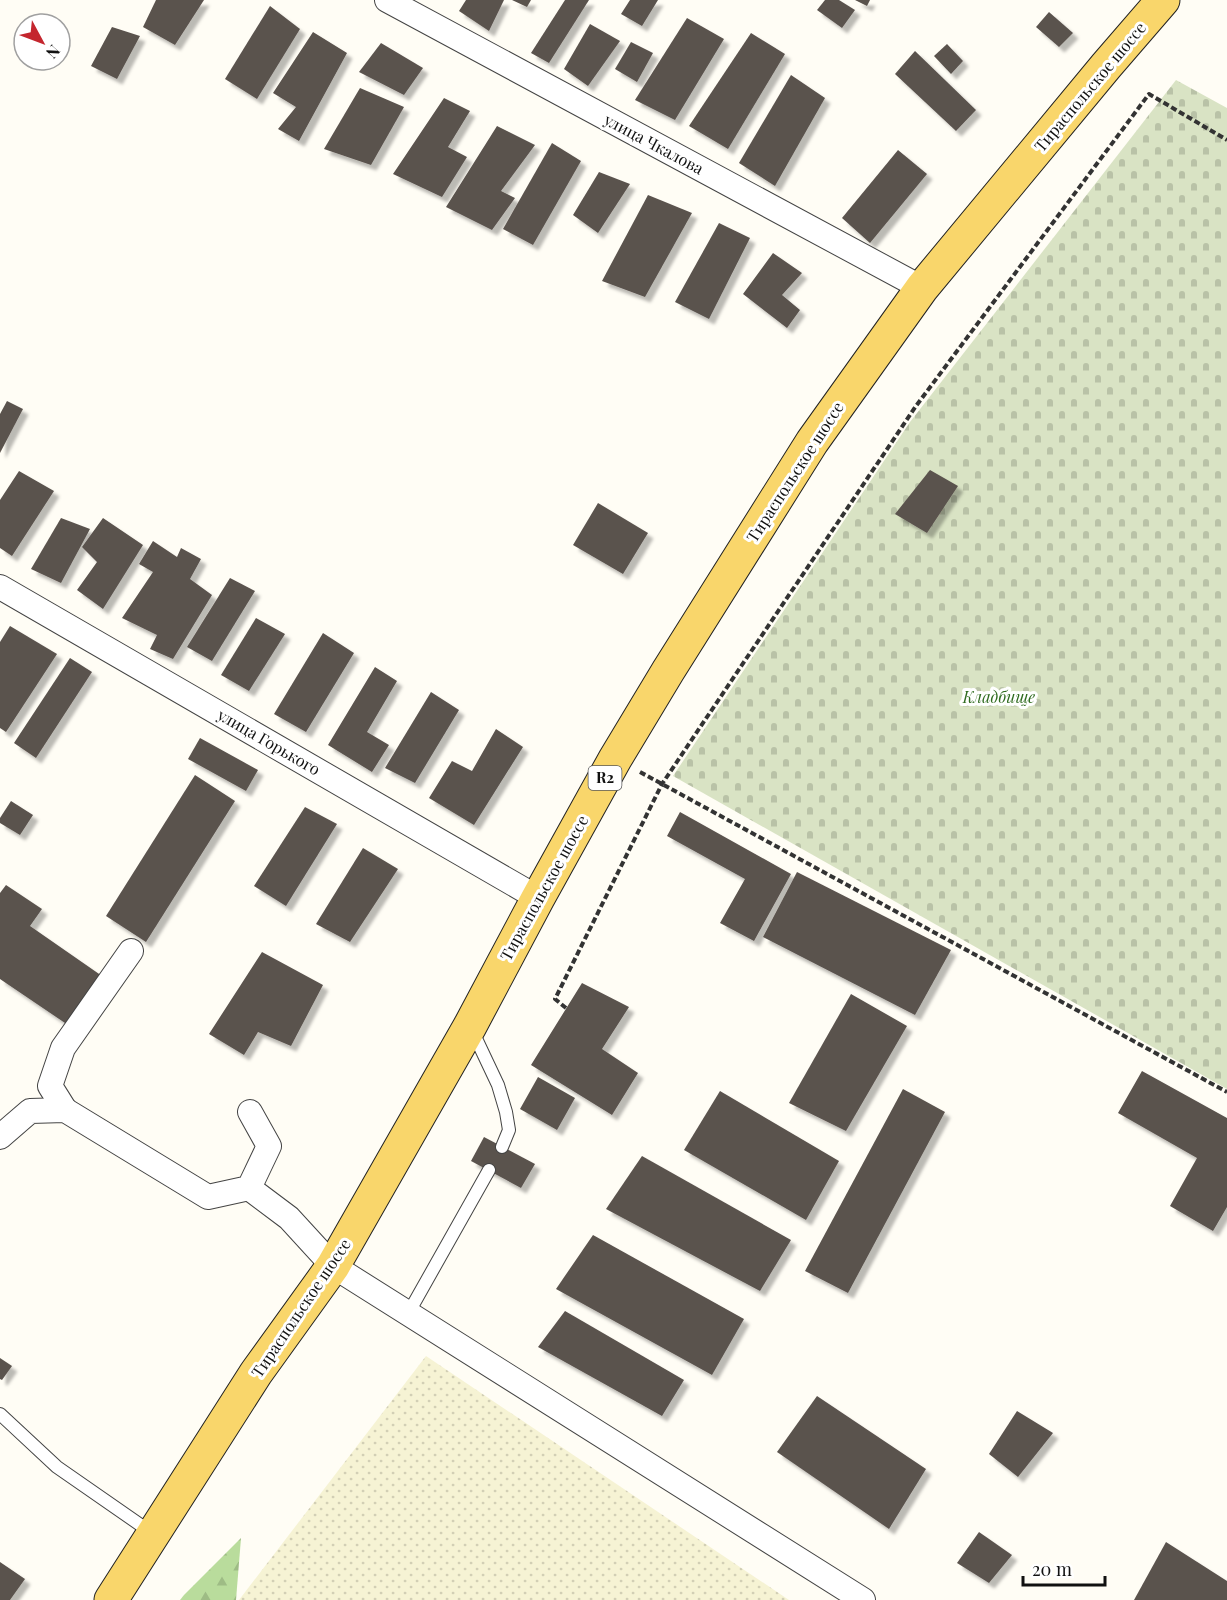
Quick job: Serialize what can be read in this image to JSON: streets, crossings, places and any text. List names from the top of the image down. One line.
{"streets":{"main road":["Тираспольское шоссе","R2"],"street":["улица Чкалова","улица Горького"]},"crossings":[["Тираспольское шоссе","улица Чкалова"],["Тираспольское шоссе","улица Горького"]],"parks":["Кладбище"],"scale_bar":"20 m","north":"bottom right"}
